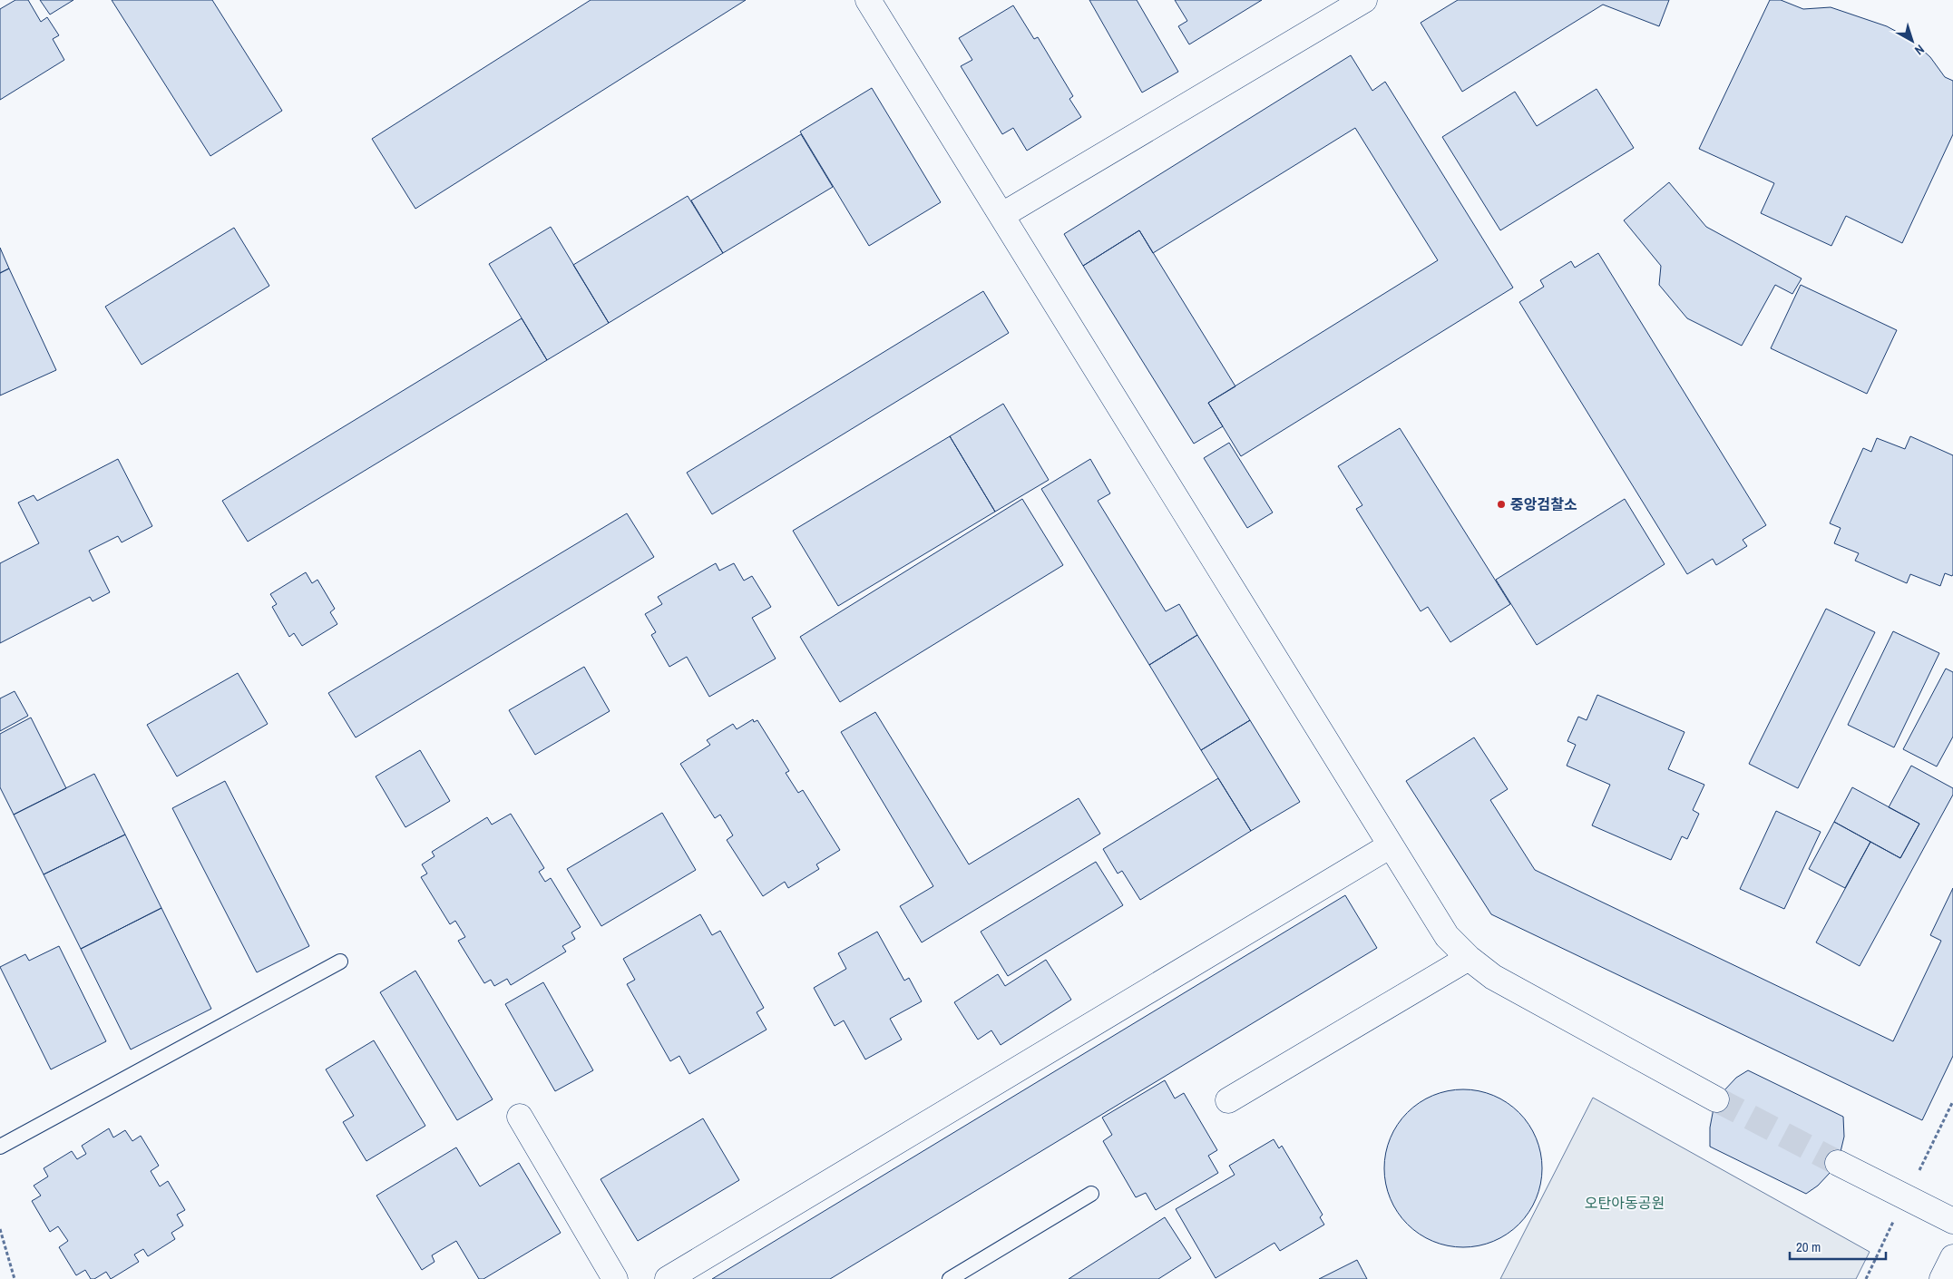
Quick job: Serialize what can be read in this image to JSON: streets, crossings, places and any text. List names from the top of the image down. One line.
{"parks":["오탄아동공원"],"places":["중앙검찰소"],"scale_bar":"20 m","north":"bottom right"}
